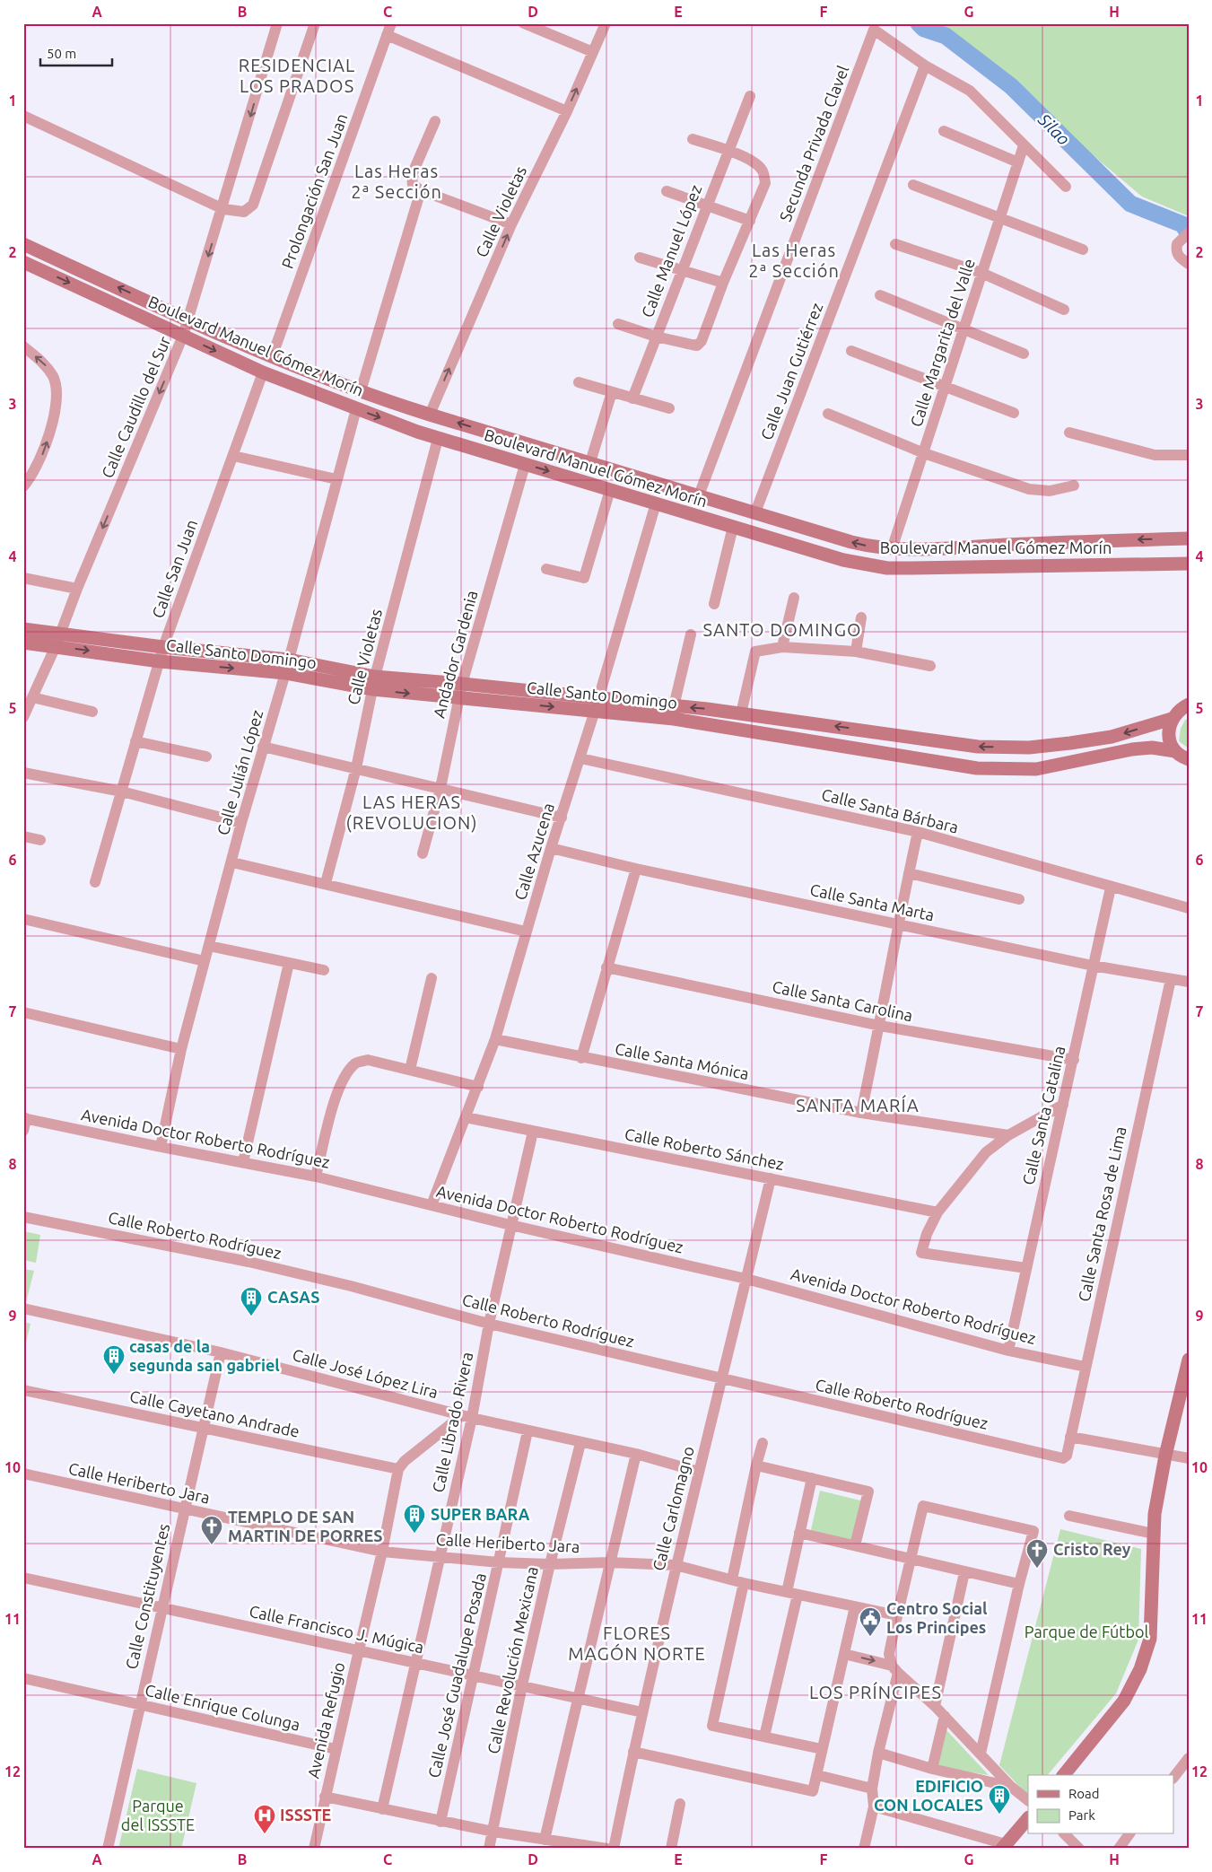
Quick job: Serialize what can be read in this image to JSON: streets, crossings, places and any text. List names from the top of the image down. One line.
{"streets":{"street":["Secunda Privada Clavel","Prolongación San Juan","Calle Violetas","Calle Manuel López","Calle Margarita del Valle","Boulevard Manuel Gómez Morín","Calle Juan Gutiérrez","Calle Caudillo del Sur","Calle San Juan","Calle Santo Domingo","Andador Gardenia","Calle Julián López","Calle Santa Bárbara","Calle Azucena","Calle Santa Marta","Calle Santa Carolina","Calle Santa Mónica","Calle Santa Catalina","Avenida Doctor Roberto Rodríguez","Calle Roberto Sánchez","Calle Santa Rosa de Lima","Calle Roberto Rodríguez","Calle José López Lira","Calle Cayetano Andrade","Calle Librado Rivera","Calle Heriberto Jara","Calle Carlomagno","Calle Constituyentes","Calle Francisco J. Múgica","Calle Revolución Mexicana","Calle José Guadalupe Posada","Calle Enrique Colunga","Avenida Refugio"]},"crossings":[["Secunda Privada Clavel","Boulevard Manuel Gómez Morín"],["Secunda Privada Clavel","Calle Juan Gutiérrez"],["Prolongación San Juan","Boulevard Manuel Gómez Morín"],["Calle Violetas","Boulevard Manuel Gómez Morín"],["Calle Violetas","Calle Santo Domingo"],["Calle Margarita del Valle","Boulevard Manuel Gómez Morín"],["Boulevard Manuel Gómez Morín","Calle Juan Gutiérrez"],["Boulevard Manuel Gómez Morín","Calle Caudillo del Sur"],["Boulevard Manuel Gómez Morín","Calle San Juan"],["Boulevard Manuel Gómez Morín","Andador Gardenia"],["Boulevard Manuel Gómez Morín","Calle Julián López"],["Boulevard Manuel Gómez Morín","Calle Azucena"],["Calle Caudillo del Sur","Calle Santo Domingo"],["Calle San Juan","Calle Santo Domingo"],["Calle Santo Domingo","Andador Gardenia"],["Calle Santo Domingo","Calle Julián López"],["Calle Santo Domingo","Calle Azucena"],["Calle Julián López","Avenida Doctor Roberto Rodríguez"],["Calle Santa Bárbara","Calle Azucena"],["Calle Santa Bárbara","Calle Santa Catalina"],["Calle Azucena","Calle Santa Marta"],["Calle Azucena","Calle Santa Mónica"],["Calle Azucena","Avenida Doctor Roberto Rodríguez"],["Calle Azucena","Calle Roberto Sánchez"],["Calle Santa Marta","Calle Santa Catalina"],["Calle Santa Marta","Calle Santa Rosa de Lima"],["Calle Santa Carolina","Calle Santa Catalina"],["Calle Santa Catalina","Avenida Doctor Roberto Rodríguez"],["Avenida Doctor Roberto Rodríguez","Calle Santa Rosa de Lima"],["Avenida Doctor Roberto Rodríguez","Calle Librado Rivera"],["Avenida Doctor Roberto Rodríguez","Calle Carlomagno"],["Calle Roberto Sánchez","Calle Librado Rivera"],["Calle Roberto Sánchez","Calle Carlomagno"],["Calle Santa Rosa de Lima","Calle Roberto Rodríguez"],["Calle Roberto Rodríguez","Calle Librado Rivera"],["Calle Roberto Rodríguez","Calle Carlomagno"],["Calle José López Lira","Calle Librado Rivera"],["Calle José López Lira","Calle Carlomagno"],["Calle José López Lira","Calle Constituyentes"],["Calle José López Lira","Calle Revolución Mexicana"],["Calle José López Lira","Calle José Guadalupe Posada"],["Calle Cayetano Andrade","Calle Constituyentes"],["Calle Cayetano Andrade","Avenida Refugio"],["Calle Librado Rivera","Calle Heriberto Jara"],["Calle Librado Rivera","Calle Francisco J. Múgica"],["Calle Heriberto Jara","Calle Carlomagno"],["Calle Heriberto Jara","Calle Constituyentes"],["Calle Heriberto Jara","Calle Revolución Mexicana"],["Calle Heriberto Jara","Calle José Guadalupe Posada"],["Calle Heriberto Jara","Avenida Refugio"],["Calle Carlomagno","Calle Francisco J. Múgica"],["Calle Constituyentes","Calle Francisco J. Múgica"],["Calle Constituyentes","Calle Enrique Colunga"],["Calle Francisco J. Múgica","Calle Revolución Mexicana"],["Calle Francisco J. Múgica","Calle José Guadalupe Posada"],["Calle Francisco J. Múgica","Avenida Refugio"],["Calle Enrique Colunga","Avenida Refugio"]],"districts":["RESIDENCIAL LOS PRADOS","Las Heras 2ª Sección","Las Heras 2ª Sección","SANTO DOMINGO","LAS HERAS (REVOLUCION)","SANTA MARÍA","FLORES MAGÓN NORTE","LOS PRÍNCIPES"],"water":["Silao"],"parks":["Parque de Fútbol","Parque del ISSSTE"],"places":{"building":["CASAS","casas de la segunda san gabriel","SUPER BARA","EDIFICIO CON LOCALES"],"church":["TEMPLO DE SAN MARTIN DE PORRES","Cristo Rey"],"public building":["Centro Social Los Principes"],"hospital":["ISSSTE"]},"legend":["Road","Park"],"scale_bar":"50 m","grid":{"columns":["A","B","C","D","E","F","G","H"],"rows":["1","2","3","4","5","6","7","8","9","10","11","12"]}}
